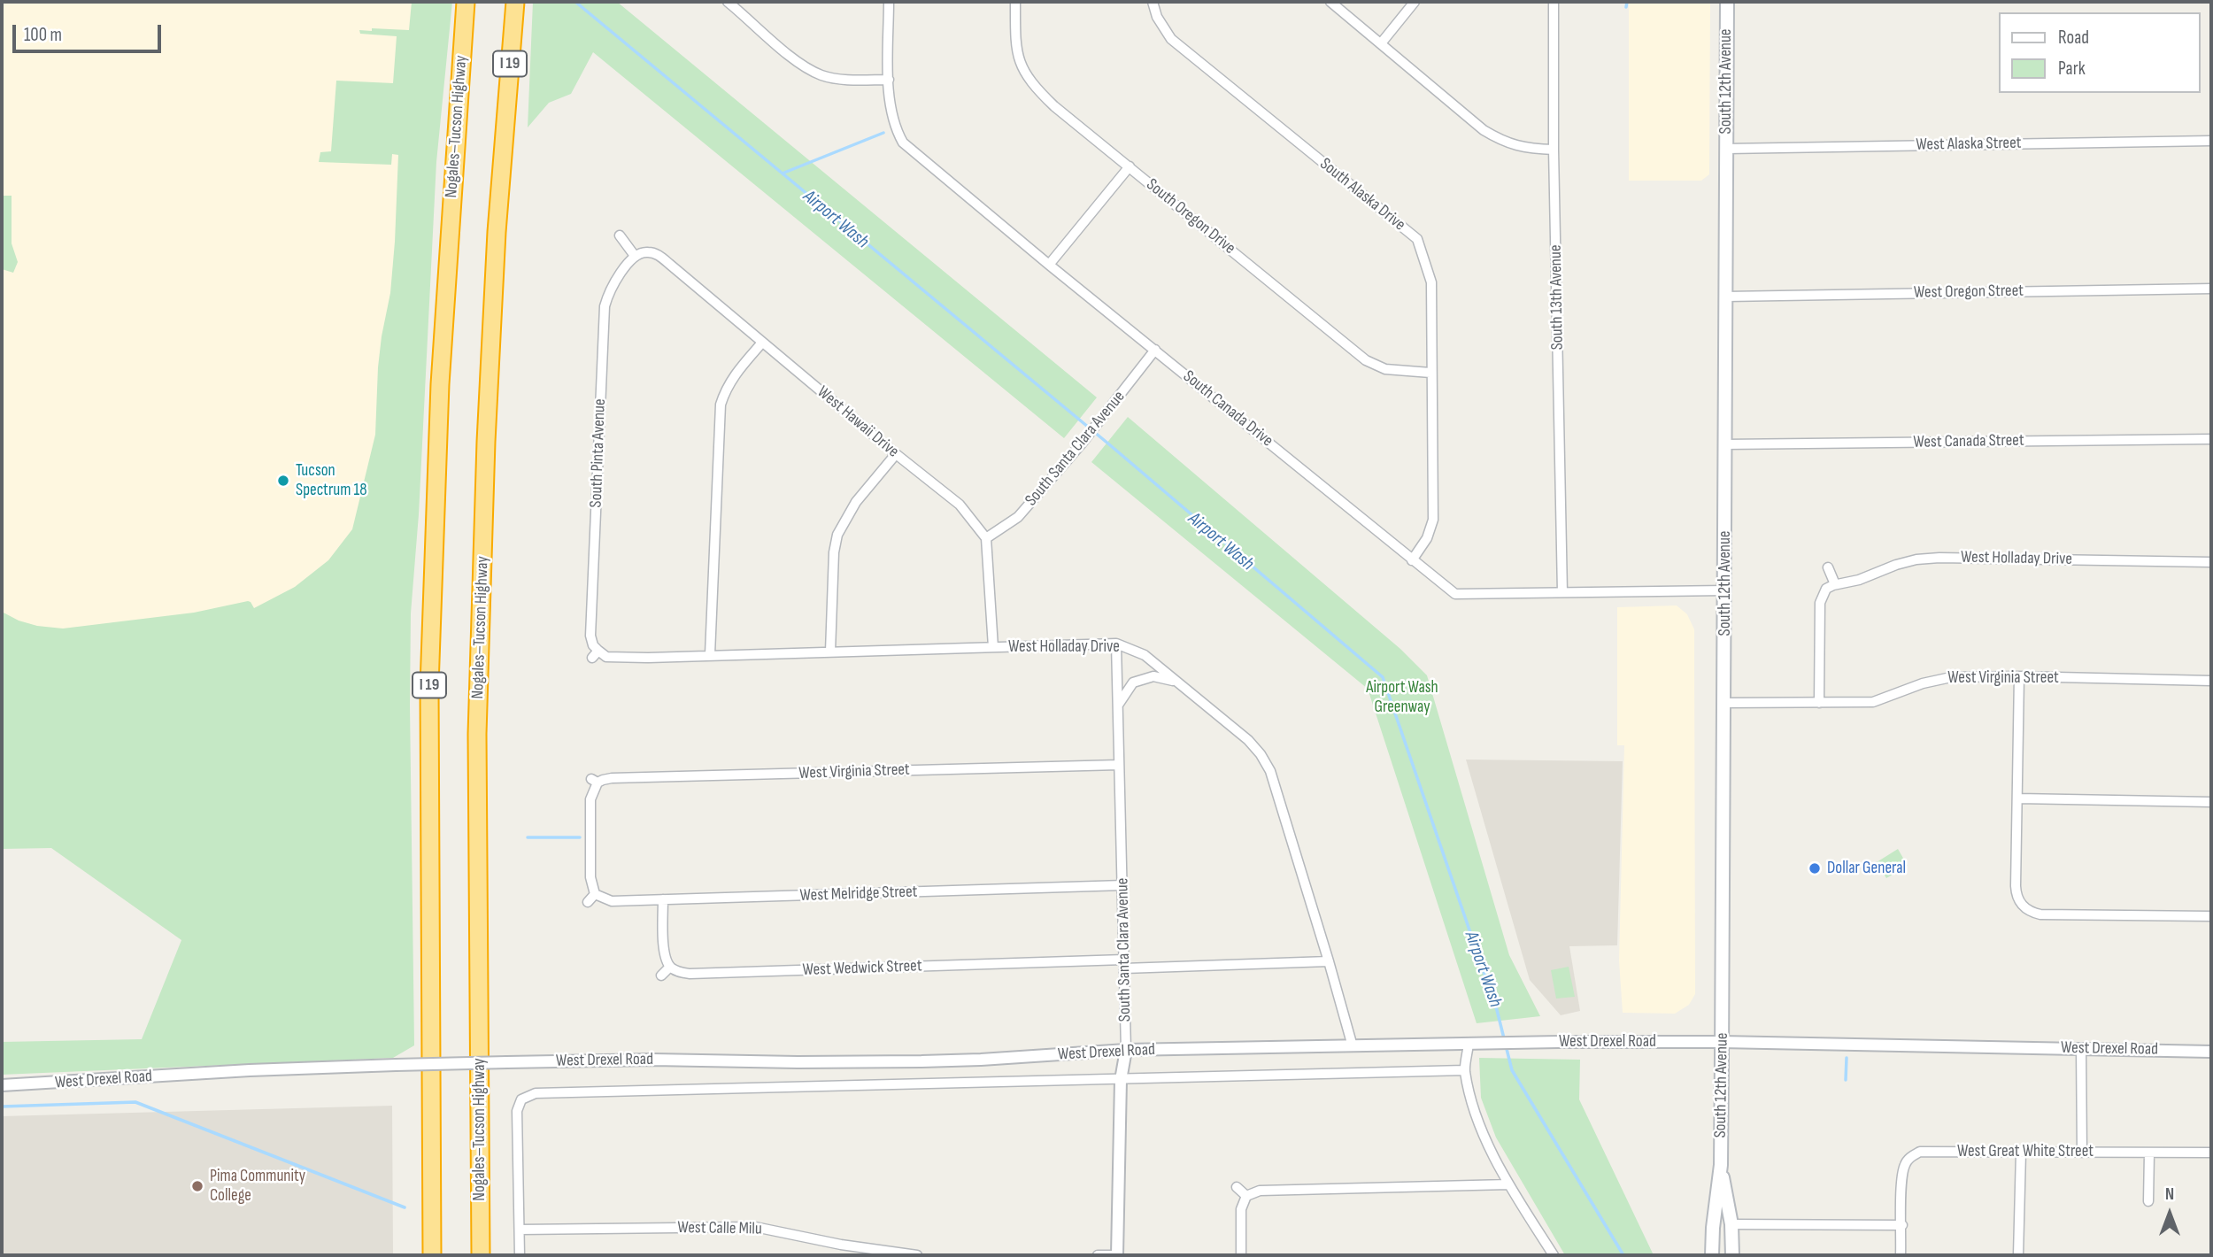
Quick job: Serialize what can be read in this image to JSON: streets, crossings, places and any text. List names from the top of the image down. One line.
{"streets":{"highway":["I 19","Nogales–Tucson Highway"],"main road":["South 12th Avenue"],"street":["West Alaska Street","South Alaska Drive","South Oregon Drive","West Oregon Street","South 13th Avenue","South Canada Drive","West Hawaii Drive","West Canada Street","South Santa Clara Avenue","South Pinta Avenue","West Holladay Drive","West Virginia Street","West Melridge Street","West Wedwick Street","West Drexel Road","West Great White Street","West Calle Milu"]},"crossings":[["South 12th Avenue","West Alaska Street"],["South 12th Avenue","West Oregon Street"],["South 12th Avenue","South Canada Drive"],["South 12th Avenue","West Canada Street"],["South 12th Avenue","West Virginia Street"],["South 12th Avenue","West Drexel Road"],["South Alaska Drive","South Oregon Drive"],["South Alaska Drive","South Canada Drive"],["South 13th Avenue","South Canada Drive"],["South Canada Drive","South Santa Clara Avenue"],["West Hawaii Drive","South Santa Clara Avenue"],["West Hawaii Drive","South Pinta Avenue"],["South Santa Clara Avenue","West Holladay Drive"],["South Santa Clara Avenue","West Virginia Street"],["South Santa Clara Avenue","West Melridge Street"],["South Santa Clara Avenue","West Wedwick Street"],["South Santa Clara Avenue","West Drexel Road"],["South Pinta Avenue","West Holladay Drive"],["West Holladay Drive","West Wedwick Street"],["West Holladay Drive","West Drexel Road"],["West Virginia Street","West Melridge Street"],["West Drexel Road","West Calle Milu"]],"water":["Airport Wash"],"parks":["Airport Wash Greenway"],"places":["Tucson Spectrum 18","Dollar General","Pima Community College"],"legend":["Road","Park"],"scale_bar":"100 m","north":"top"}
